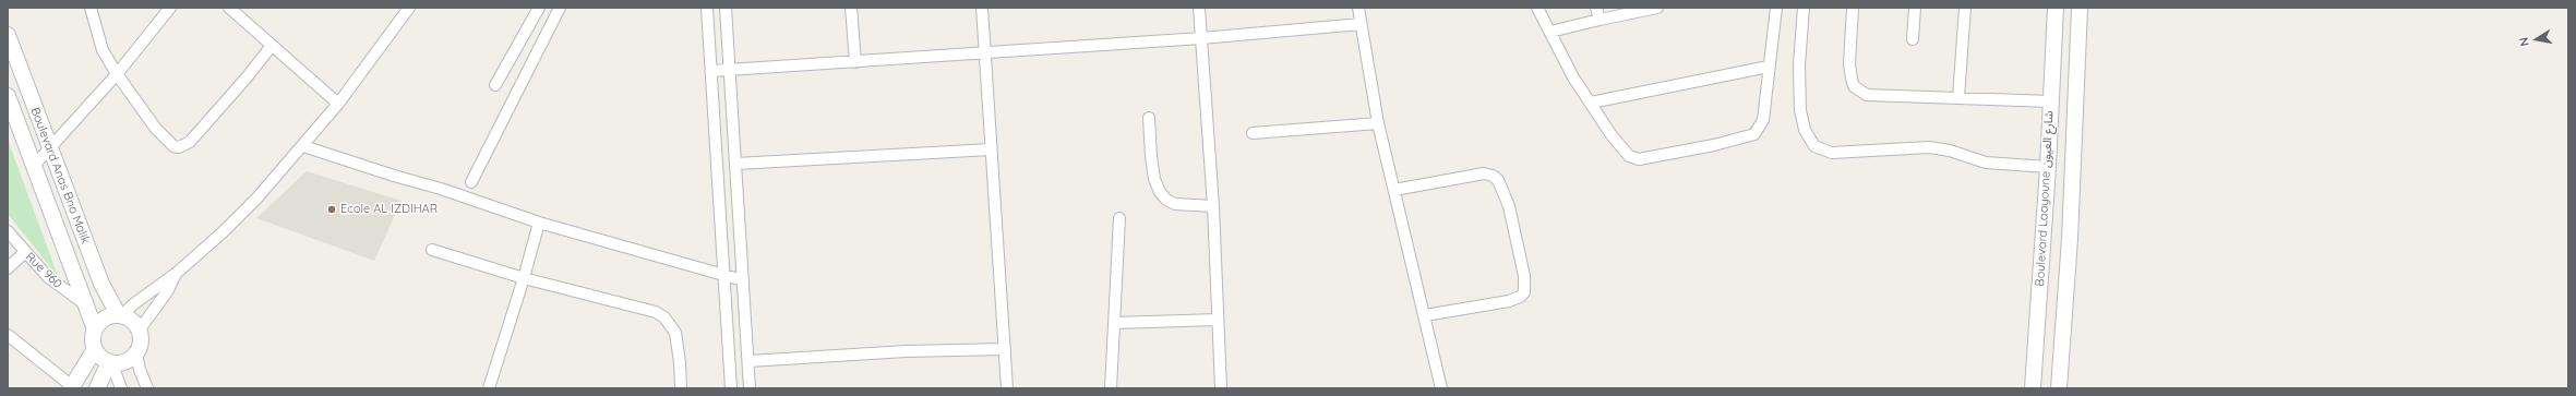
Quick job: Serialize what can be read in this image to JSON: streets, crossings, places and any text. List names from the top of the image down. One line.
{"streets":{"street":["Boulevard Anas Bno Malik","Boulevard Laayoune شارع العيون","Rue 960"]},"crossings":[["Boulevard Anas Bno Malik","Rue 960"]],"places":["Ecole AL IZDIHAR"],"north":"left"}
